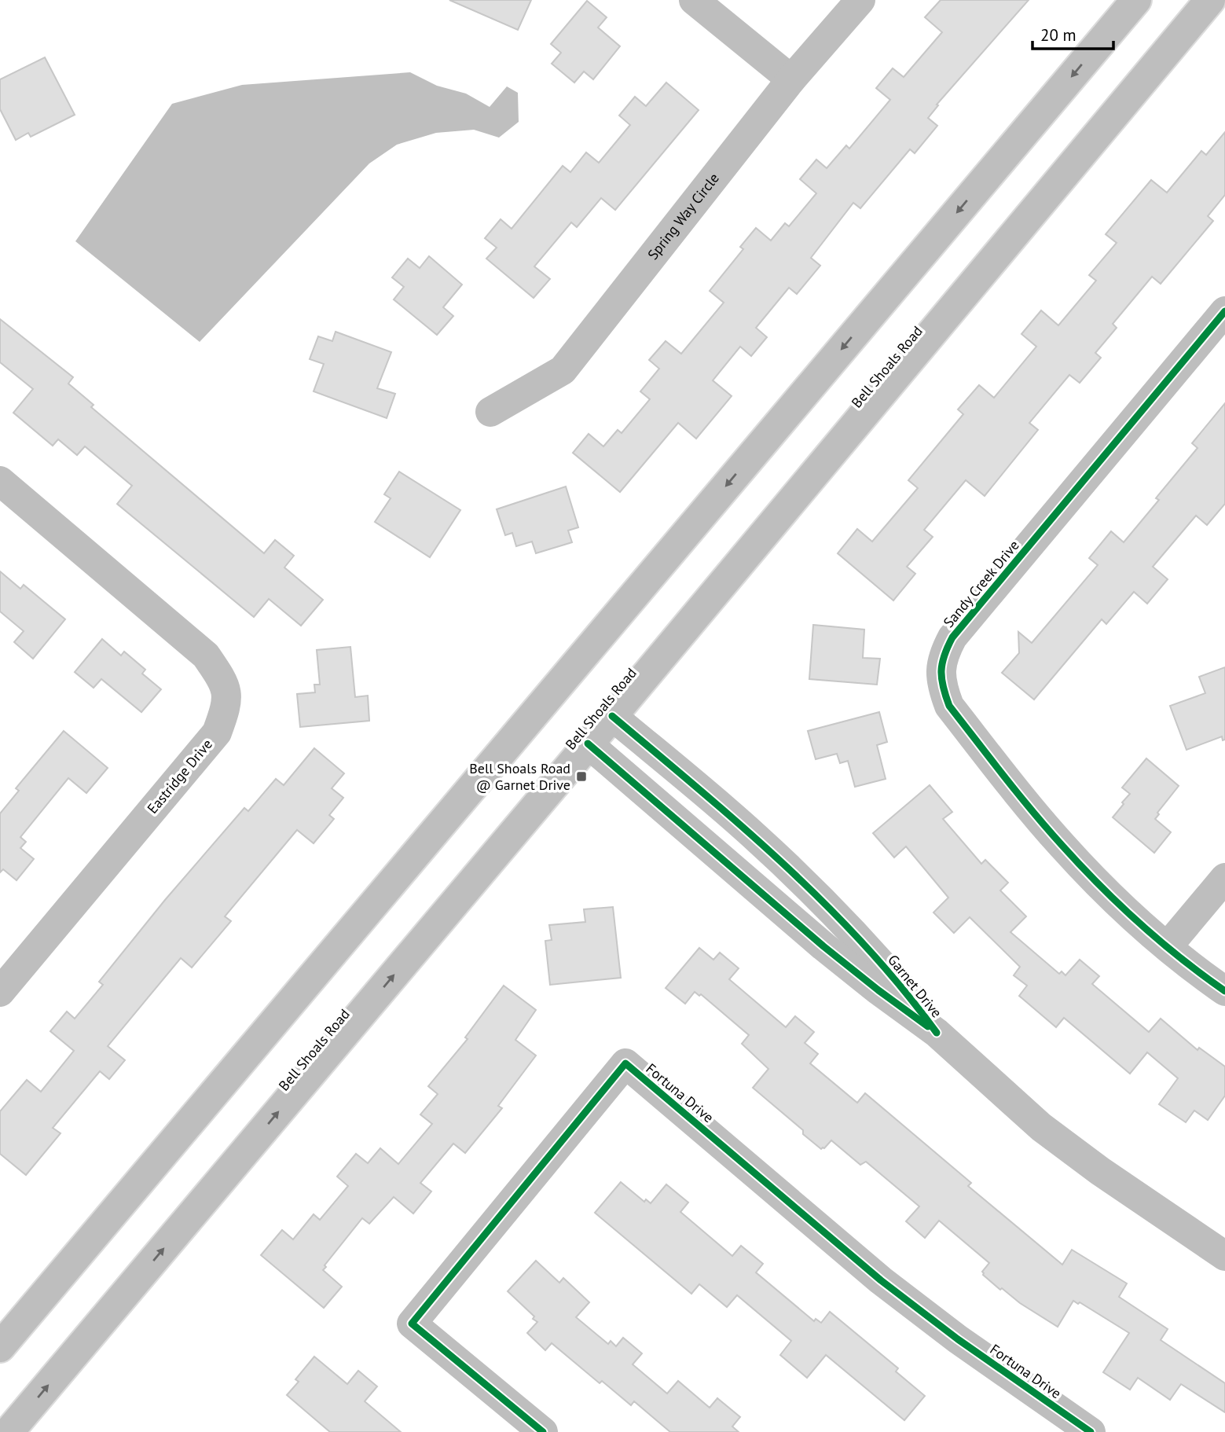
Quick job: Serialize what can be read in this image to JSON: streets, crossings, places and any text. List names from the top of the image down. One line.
{"streets":{"street":["Spring Way Circle","Bell Shoals Road","Sandy Creek Drive","Eastridge Drive","Garnet Drive","Fortuna Drive"]},"crossings":[["Bell Shoals Road","Garnet Drive"]],"places":{"transit":["Bell Shoals Road @ Garnet Drive"]},"scale_bar":"20 m"}
